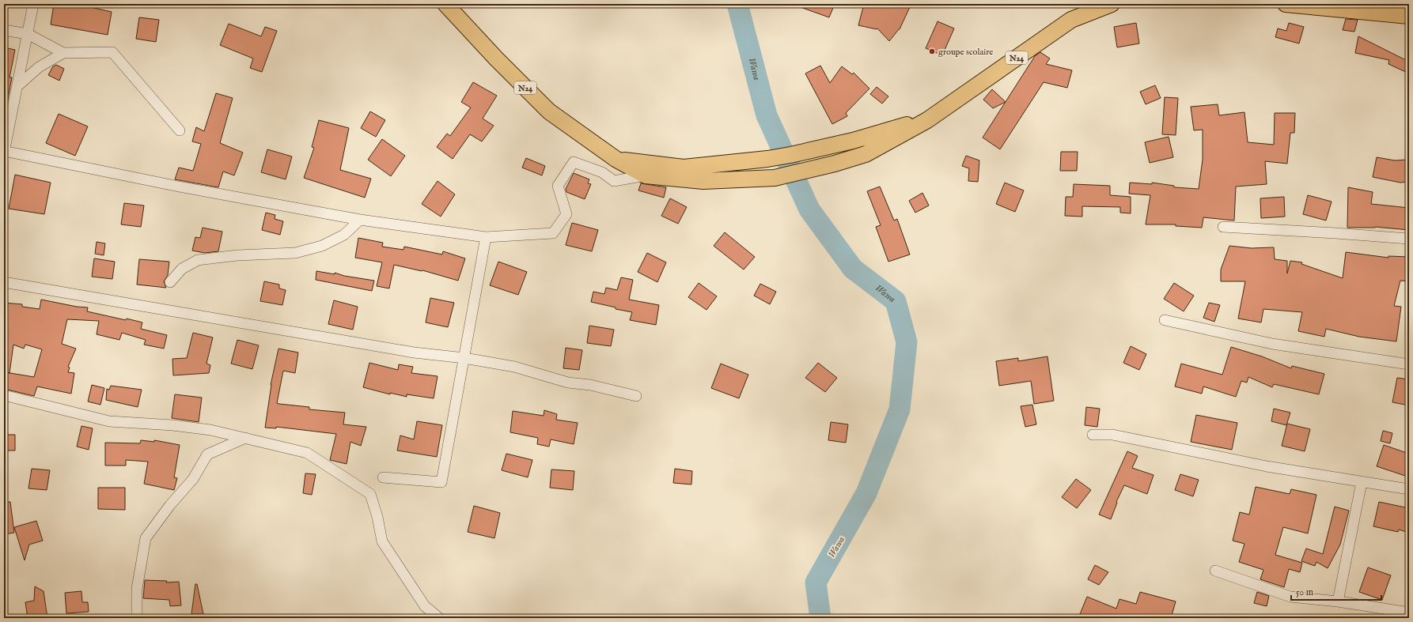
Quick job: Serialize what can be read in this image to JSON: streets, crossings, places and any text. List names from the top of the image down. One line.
{"streets":{"main road":["N24"]},"water":["Wawa"],"places":["groupe scolaire"],"scale_bar":"50 m"}
